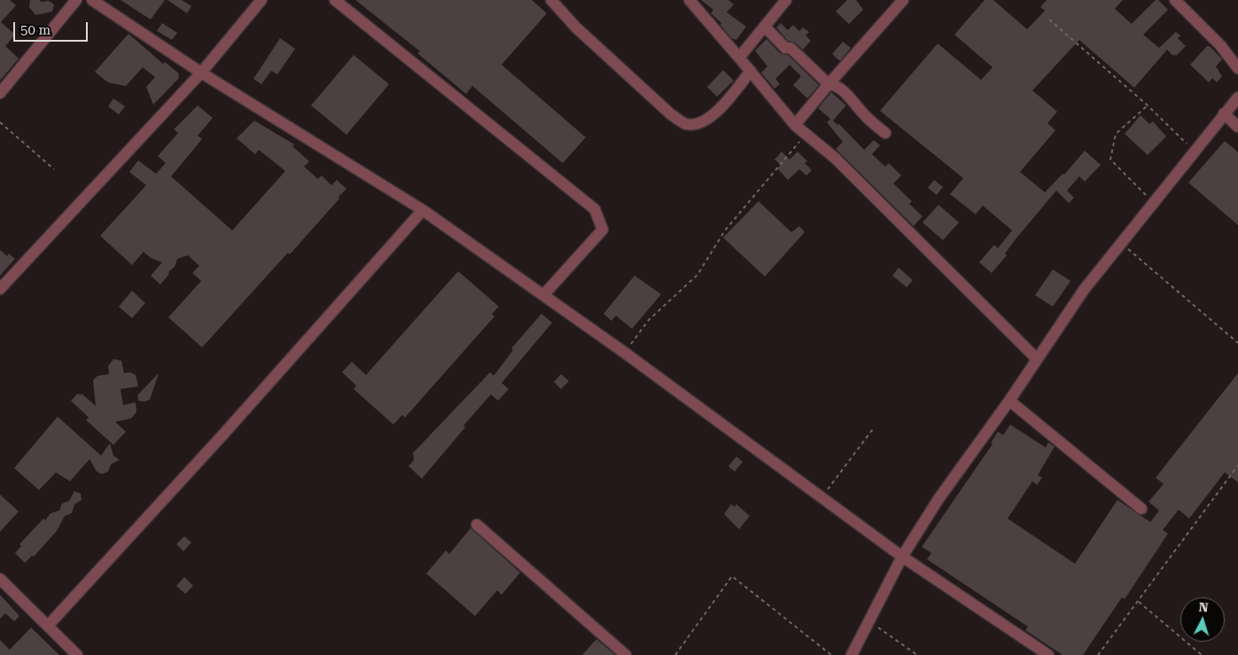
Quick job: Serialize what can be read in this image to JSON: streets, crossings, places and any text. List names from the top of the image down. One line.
{"scale_bar":"50 m","north":"top"}
